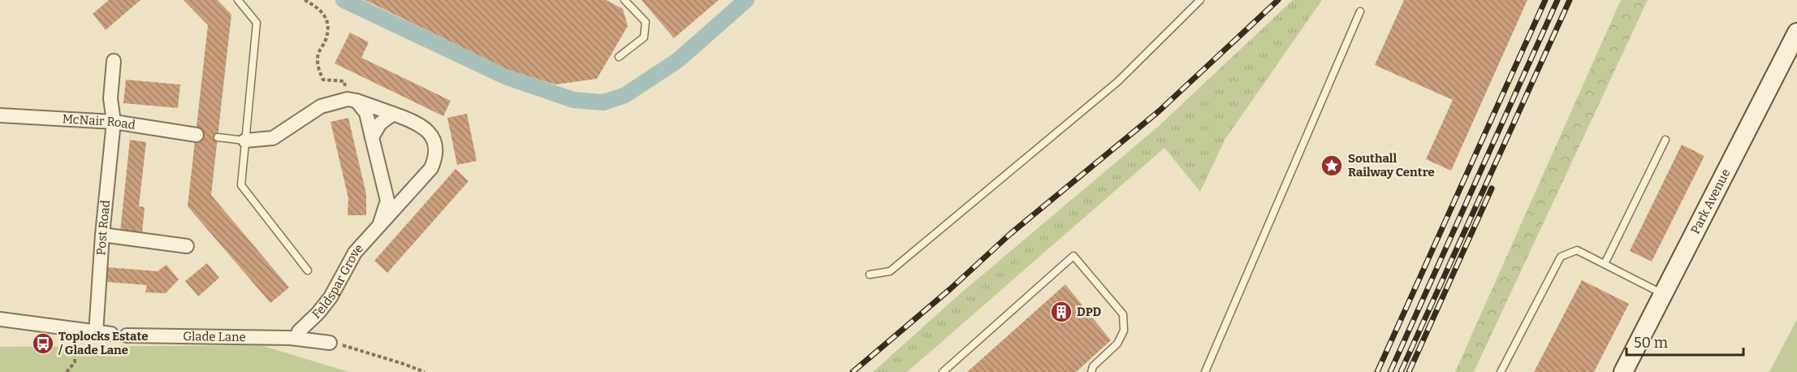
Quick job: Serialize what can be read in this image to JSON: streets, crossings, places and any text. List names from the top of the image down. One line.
{"streets":{"street":["McNair Road","Park Avenue","Post Road","Feldspar Grove","Glade Lane"]},"crossings":[["McNair Road","Post Road"],["Post Road","Glade Lane"],["Feldspar Grove","Glade Lane"]],"places":{"place":["Southall Railway Centre"],"building":["DPD"],"bus stop":["Toplocks Estate / Glade Lane"]},"scale_bar":"50 m"}
